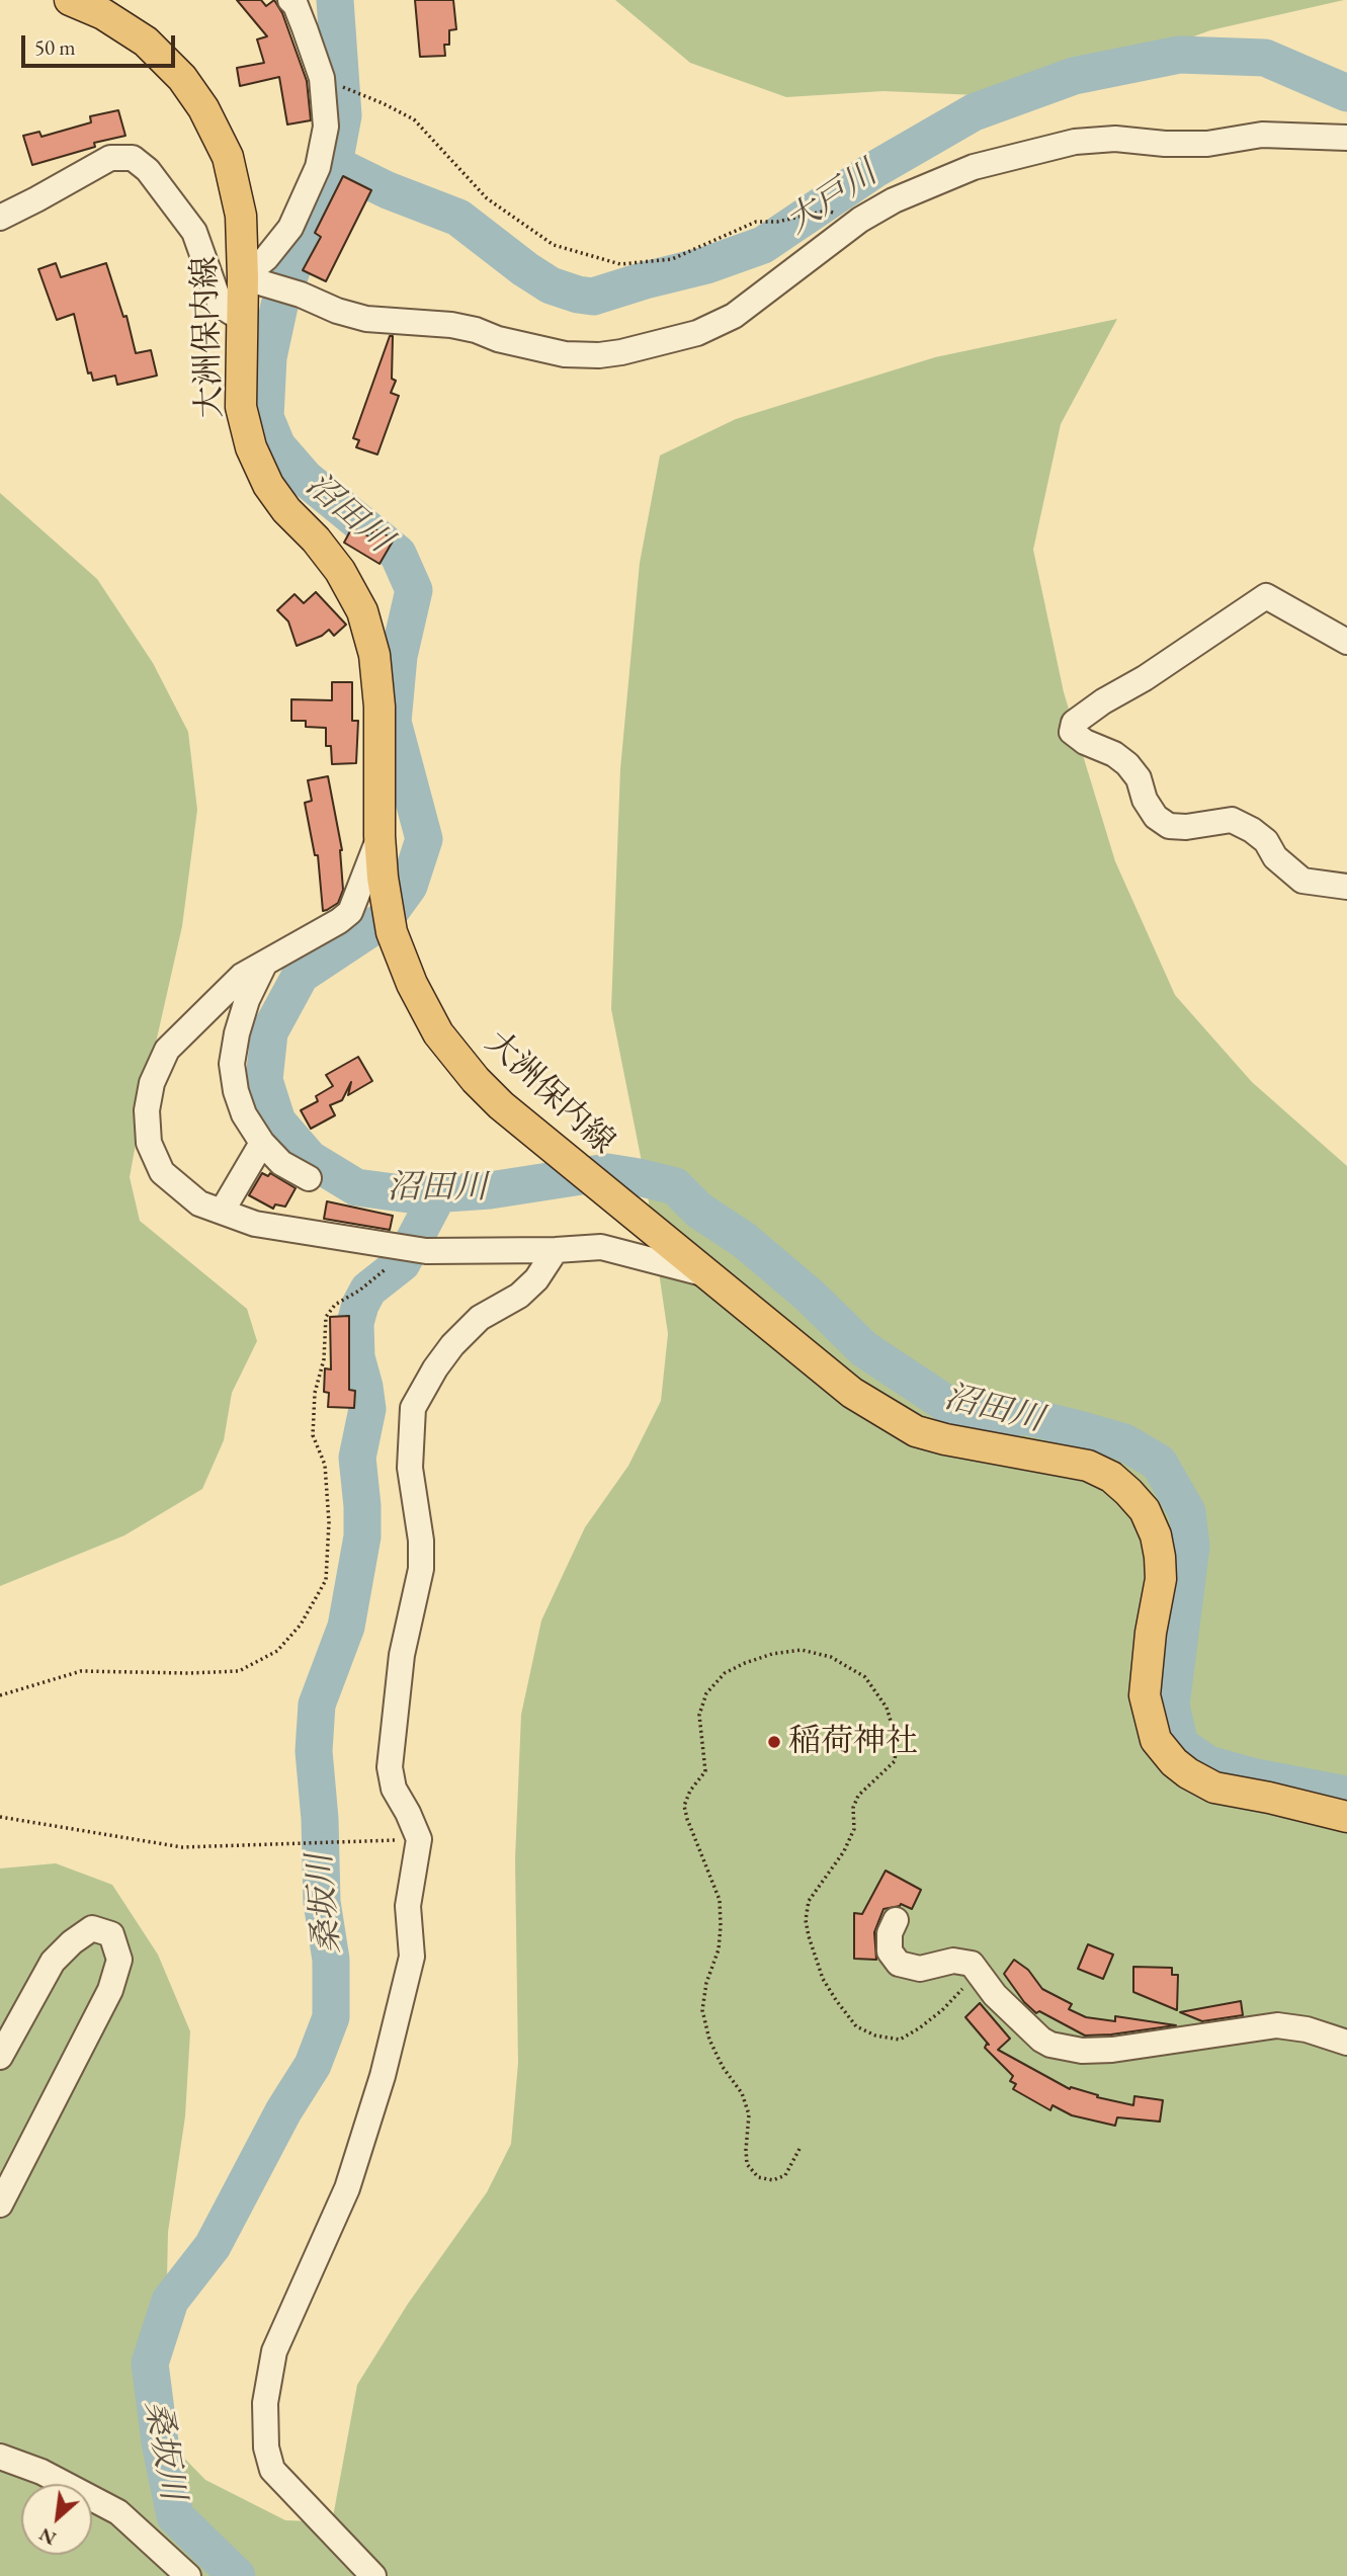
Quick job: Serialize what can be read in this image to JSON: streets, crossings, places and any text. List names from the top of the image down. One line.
{"streets":{"main road":["大洲保内線"]},"water":["大戸川","沼田川","桑坂川"],"places":["稲荷神社"],"scale_bar":"50 m","north":"bottom left"}
